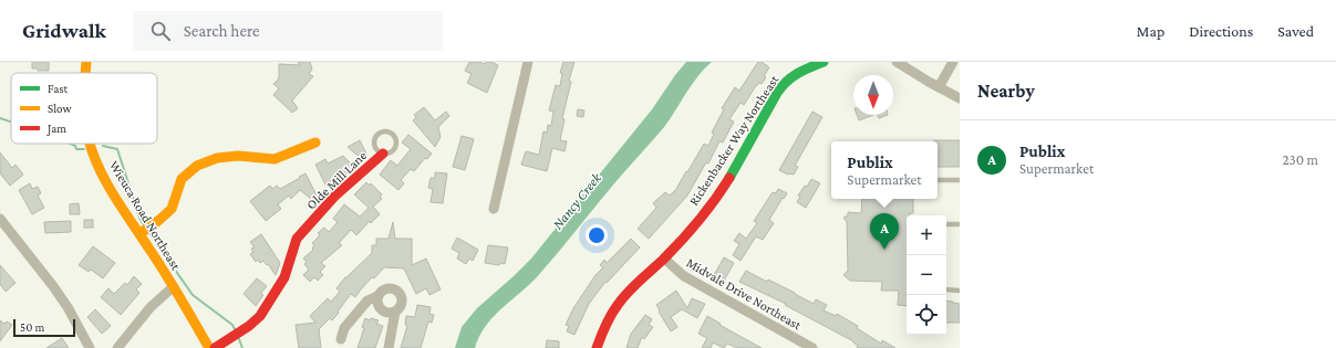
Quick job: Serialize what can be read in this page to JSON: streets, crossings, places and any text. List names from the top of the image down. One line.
{"streets":{"street":["Rickenbacker Way Northeast","Olde Mill Lane","Wieuca Road Northeast","Midvale Drive Northeast"]},"crossings":[["Rickenbacker Way Northeast","Midvale Drive Northeast"]],"water":["Nancy Creek"],"legend":["Fast","Slow","Jam"],"scale_bar":"50 m","north":"bottom","page":{"header":"Gridwalk","search":"Search here","nav":["Map","Directions","Saved"],"heading":"Nearby","list":[{"mark":"A","name":"Publix","note":"Supermarket","value":"230 m"}],"popup":["Publix","Supermarket"],"pins":"A","map_buttons":["+","−"],"scale":"50 m"}}
